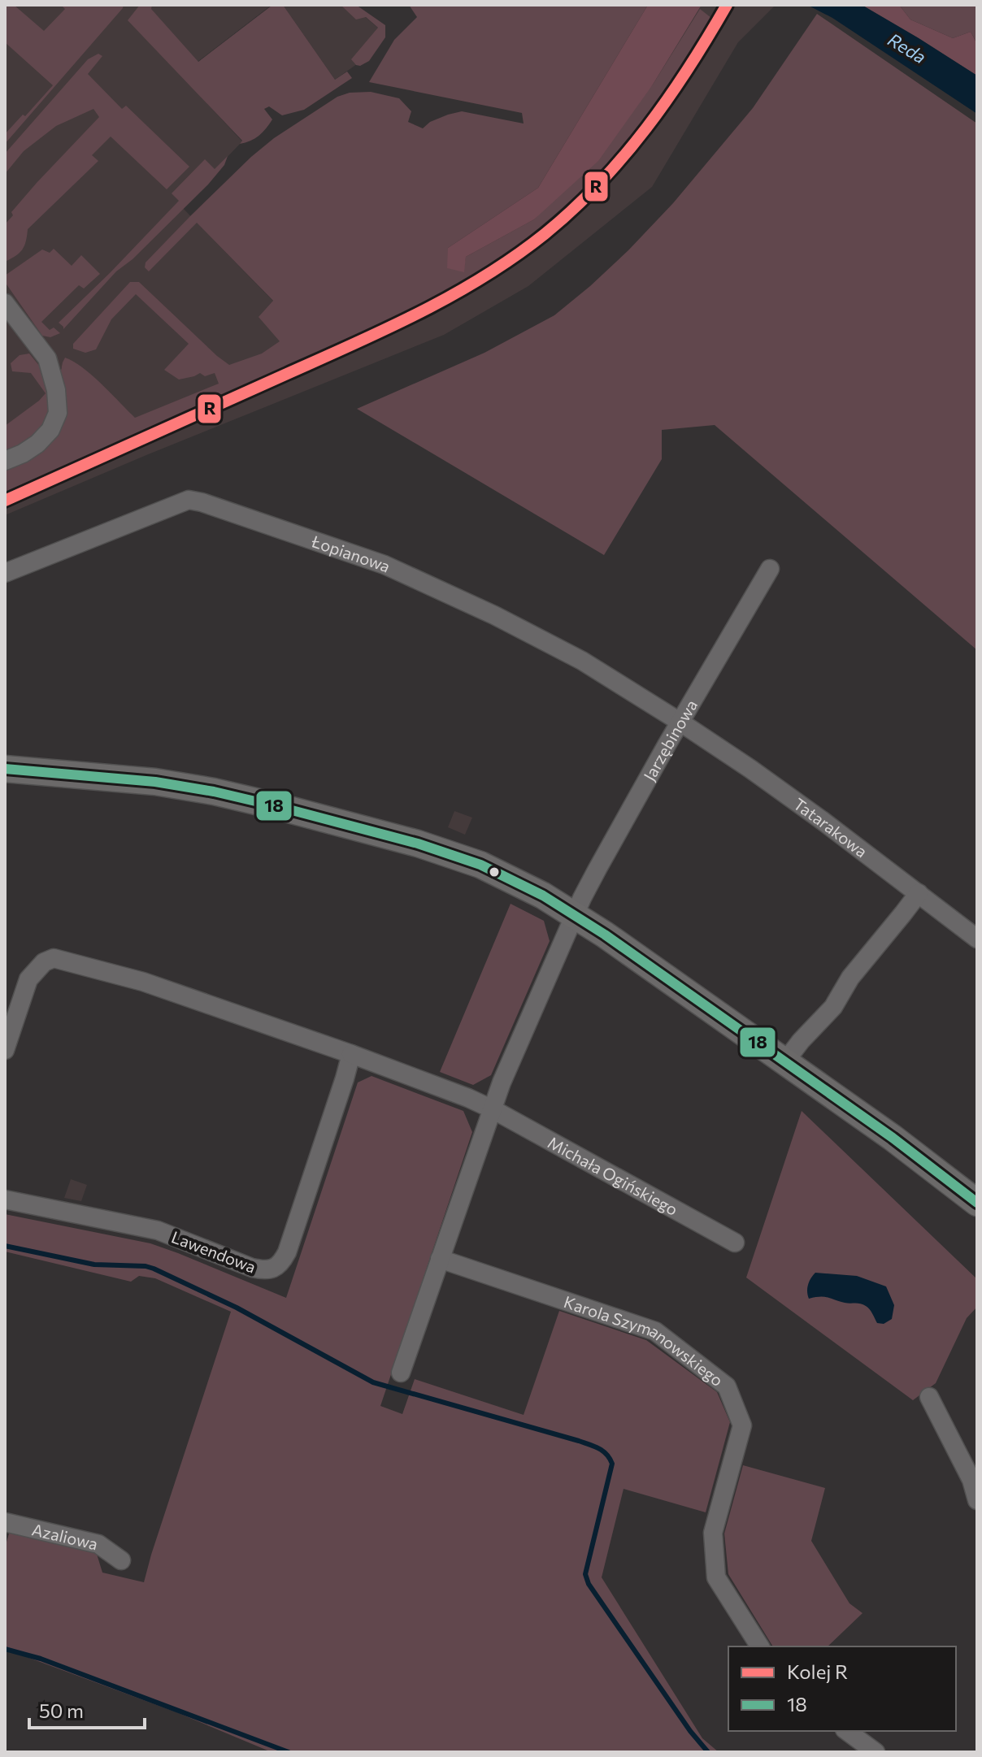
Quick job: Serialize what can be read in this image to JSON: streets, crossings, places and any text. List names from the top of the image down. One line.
{"streets":{"street":["Łopianowa","Jarzębinowa","Tatarakowa","Michała Ogińskiego","Lawendowa","Karola Szymanowskiego","Azaliowa"]},"crossings":[["Łopianowa","Jarzębinowa"],["Łopianowa","Tatarakowa"],["Jarzębinowa","Tatarakowa"]],"water":["Reda"],"lines":["rail line R","transit line 18"],"legend":["Kolej R","18"],"scale_bar":"50 m"}
